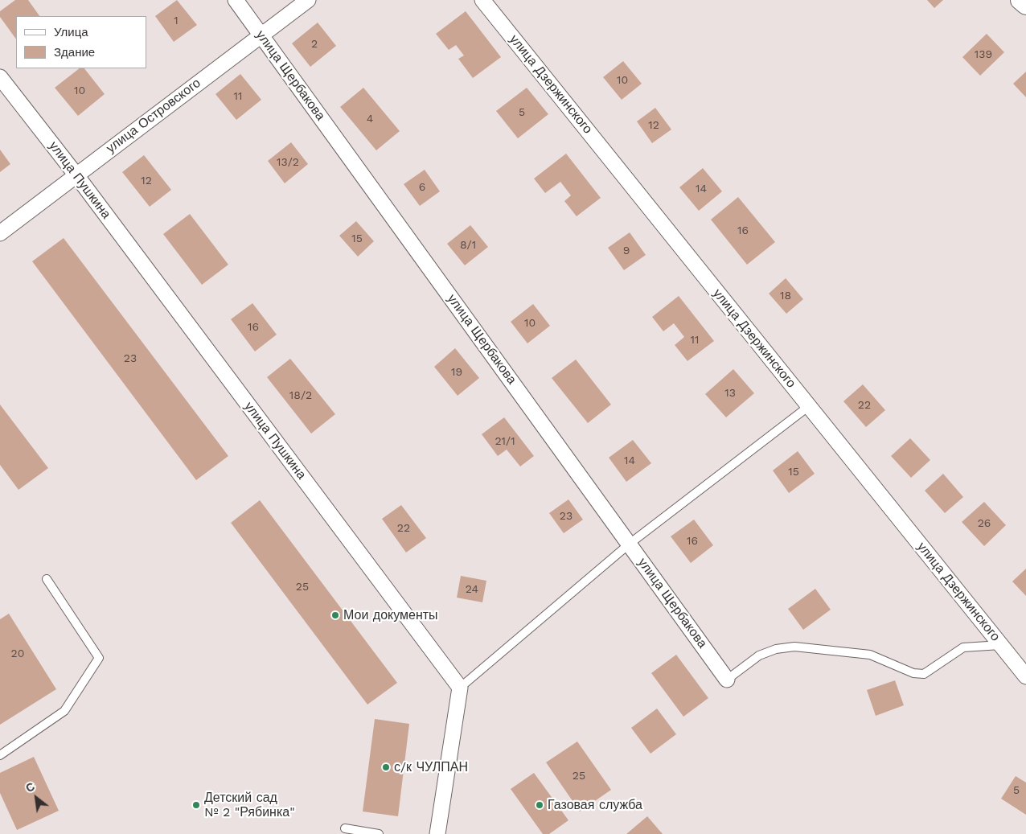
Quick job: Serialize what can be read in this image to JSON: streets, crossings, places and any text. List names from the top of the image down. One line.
{"streets":{"street":["улица Щербакова","улица Дзержинского","улица Островского","улица Пушкина"]},"crossings":[["улица Щербакова","улица Островского"],["улица Островского","улица Пушкина"]],"places":["Мои документы","с/к ЧУЛПАН","Детский сад № 2 \"Рябинка\"","Газовая служба"],"house_numbers":["1","2","139","10","10","11","5","4","12","13/2","12","6","14","16","15","8/1","9","18","10","16","11","23","19","13","18/2","22","21/1","14","15","23","26","22","16","25","24","20","25","5"],"legend":["Улица","Здание"],"north":"top left"}
